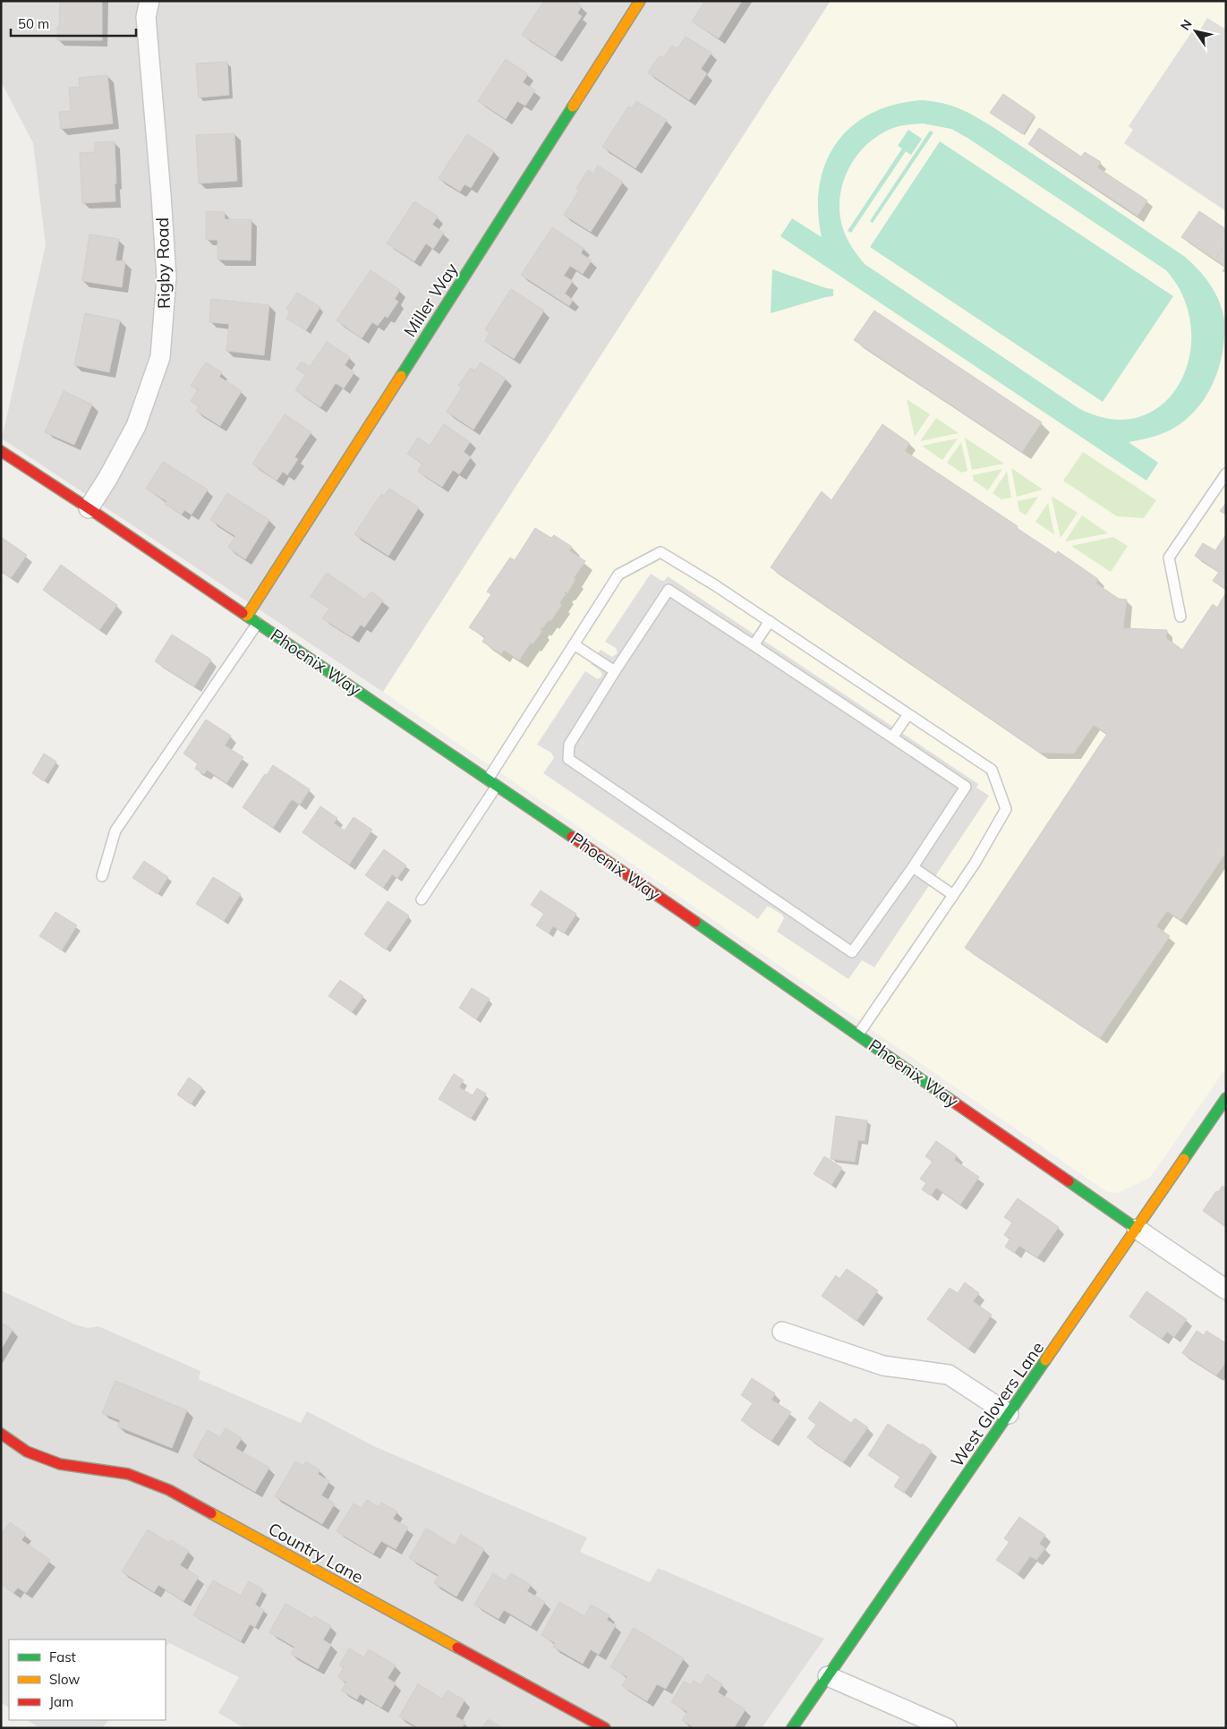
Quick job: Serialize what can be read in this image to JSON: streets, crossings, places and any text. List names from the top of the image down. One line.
{"streets":{"street":["Rigby Road","Miller Way","Phoenix Way","West Glovers Lane","Country Lane"]},"crossings":[["Rigby Road","Phoenix Way"],["Miller Way","Phoenix Way"],["Phoenix Way","West Glovers Lane"]],"legend":["Fast","Slow","Jam"],"scale_bar":"50 m","north":"top left"}
